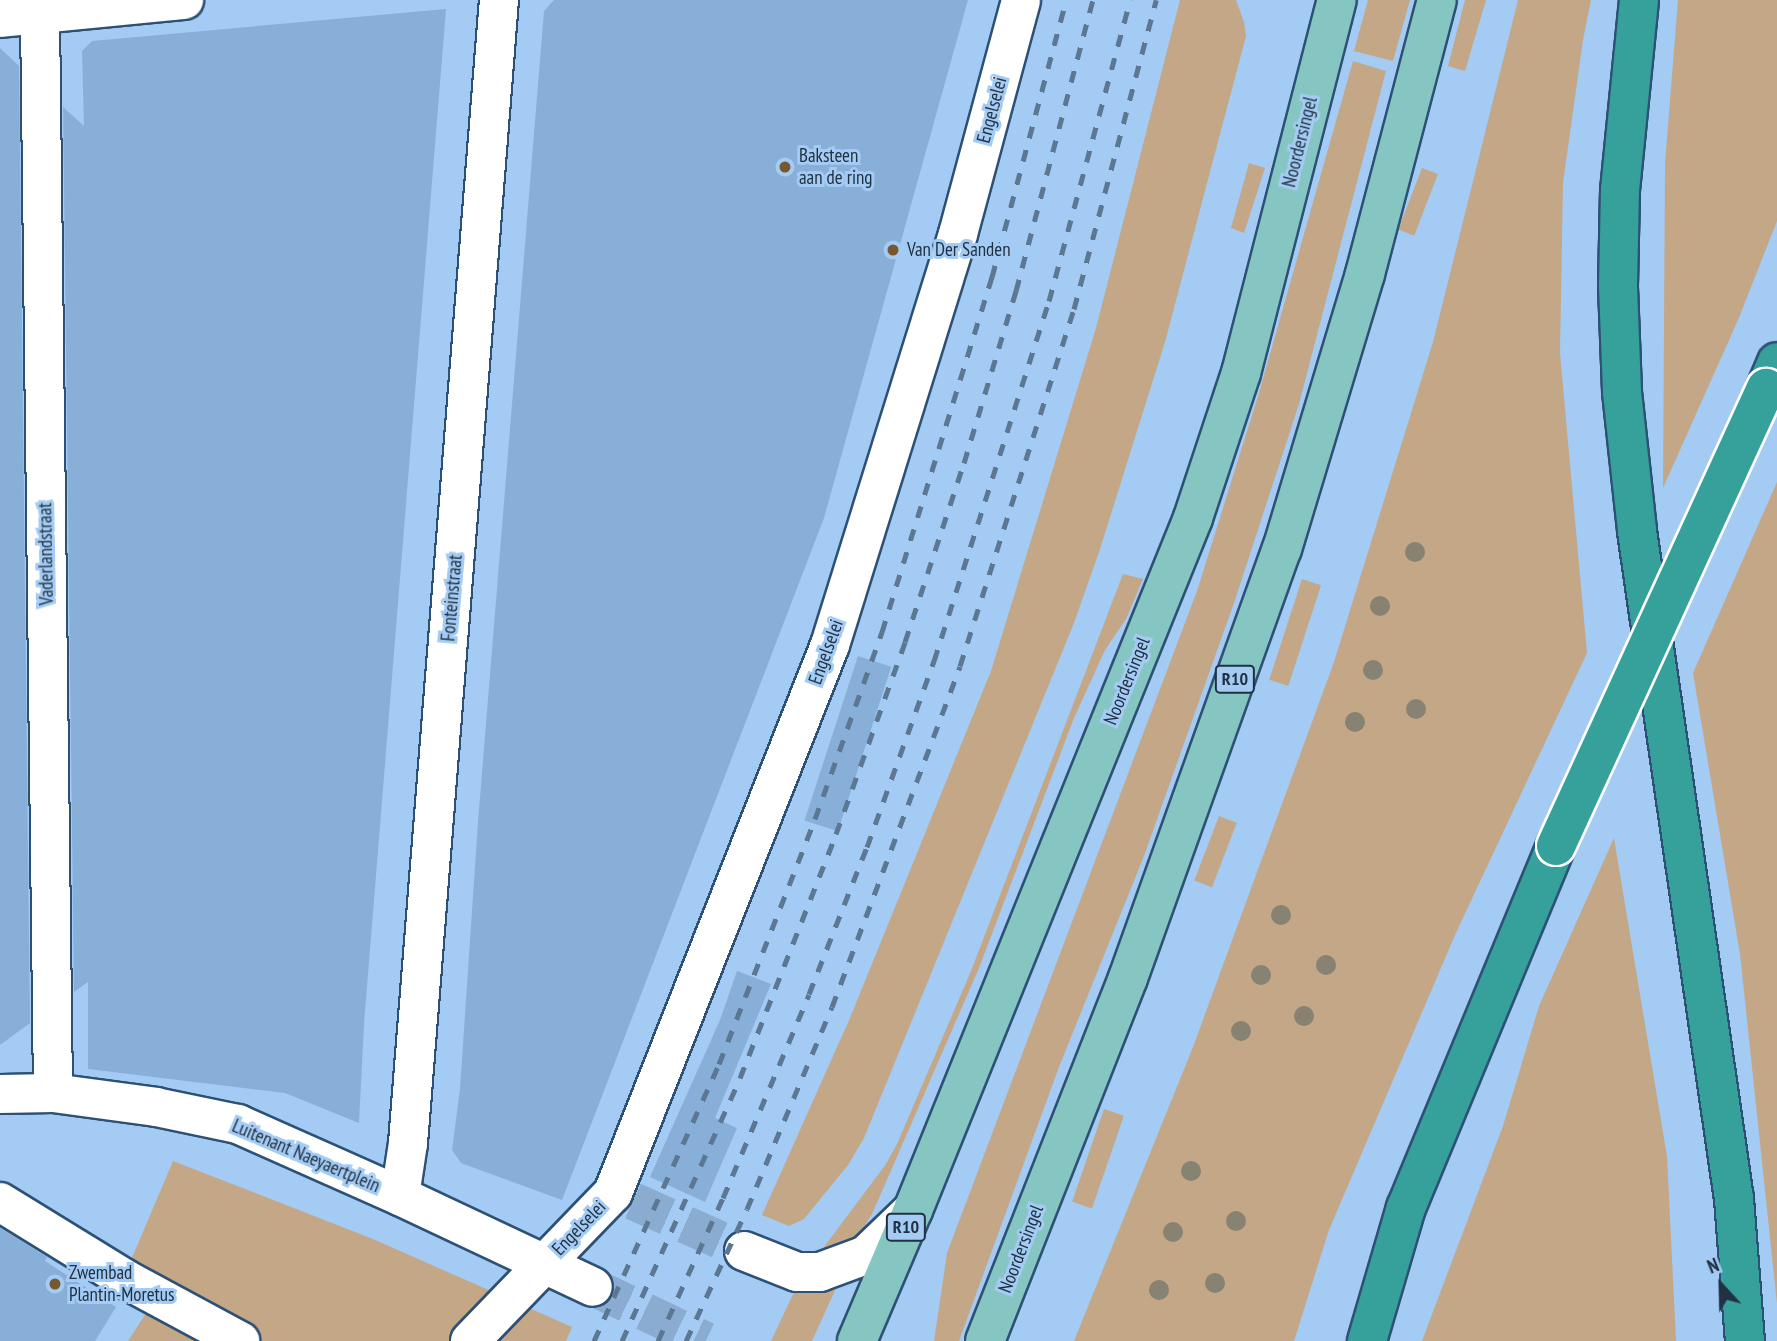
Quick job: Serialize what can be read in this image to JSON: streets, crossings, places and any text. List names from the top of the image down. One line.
{"streets":{"main road":["Noordersingel","R10"],"street":["Engelselei","Vaderlandstraat","Fonteinstraat","Luitenant Naeyaertplein"]},"crossings":[["Engelselei","Luitenant Naeyaertplein"],["Vaderlandstraat","Luitenant Naeyaertplein"],["Fonteinstraat","Luitenant Naeyaertplein"]],"places":["Baksteen aan de ring","Van Der Sanden","Zwembad Plantin-Moretus"],"north":"top"}
